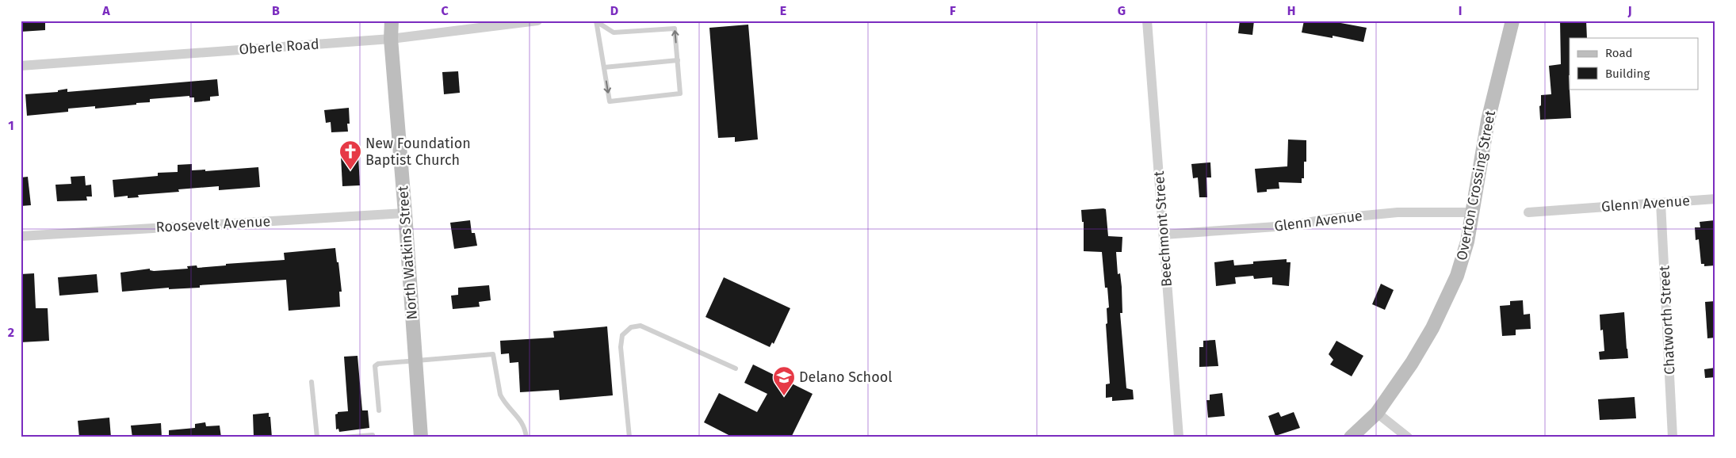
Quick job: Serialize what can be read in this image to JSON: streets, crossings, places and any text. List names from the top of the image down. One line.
{"streets":{"main road":["Overton Crossing Street","North Watkins Street"],"street":["Oberle Road","Glenn Avenue","Roosevelt Avenue","Beechmont Street","Chatworth Street"]},"crossings":[["Oberle Road","North Watkins Street"],["Overton Crossing Street","Glenn Avenue"],["Glenn Avenue","Beechmont Street"],["Glenn Avenue","Chatworth Street"],["Roosevelt Avenue","North Watkins Street"]],"places":{"church":["New Foundation Baptist Church"],"school or university":["Delano School"]},"legend":["Road","Building"],"grid":{"columns":["A","B","C","D","E","F","G","H","I","J"],"rows":["1","2"]}}
